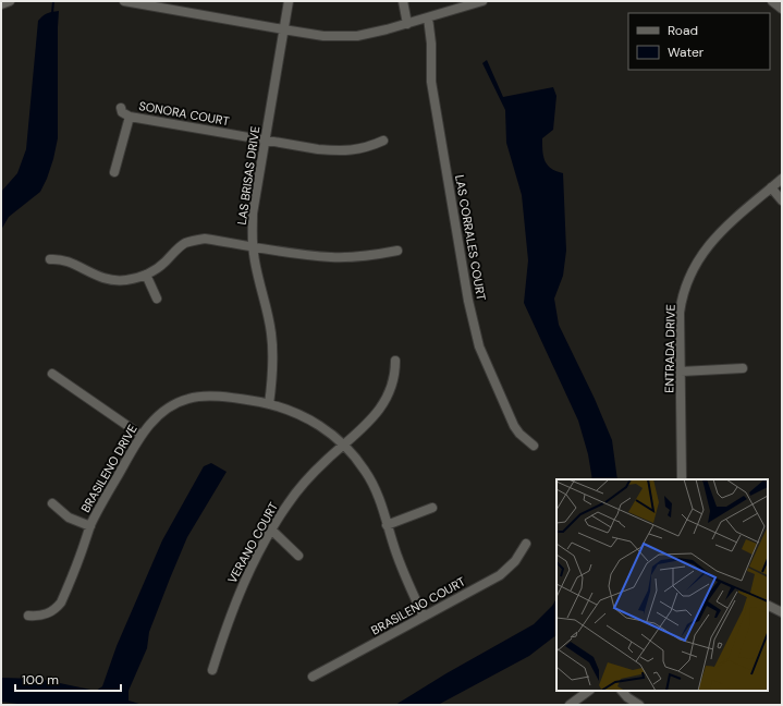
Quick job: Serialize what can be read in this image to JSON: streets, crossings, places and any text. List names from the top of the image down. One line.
{"streets":{"street":["SONORA COURT","LAS BRISAS DRIVE","LAS CORRALES COURT","ENTRADA DRIVE","BRASILENO DRIVE","VERANO COURT","BRASILENO COURT"]},"crossings":[["SONORA COURT","LAS BRISAS DRIVE"],["LAS BRISAS DRIVE","BRASILENO DRIVE"],["BRASILENO DRIVE","VERANO COURT"],["BRASILENO DRIVE","BRASILENO COURT"]],"legend":["Road","Water"],"scale_bar":"100 m"}
